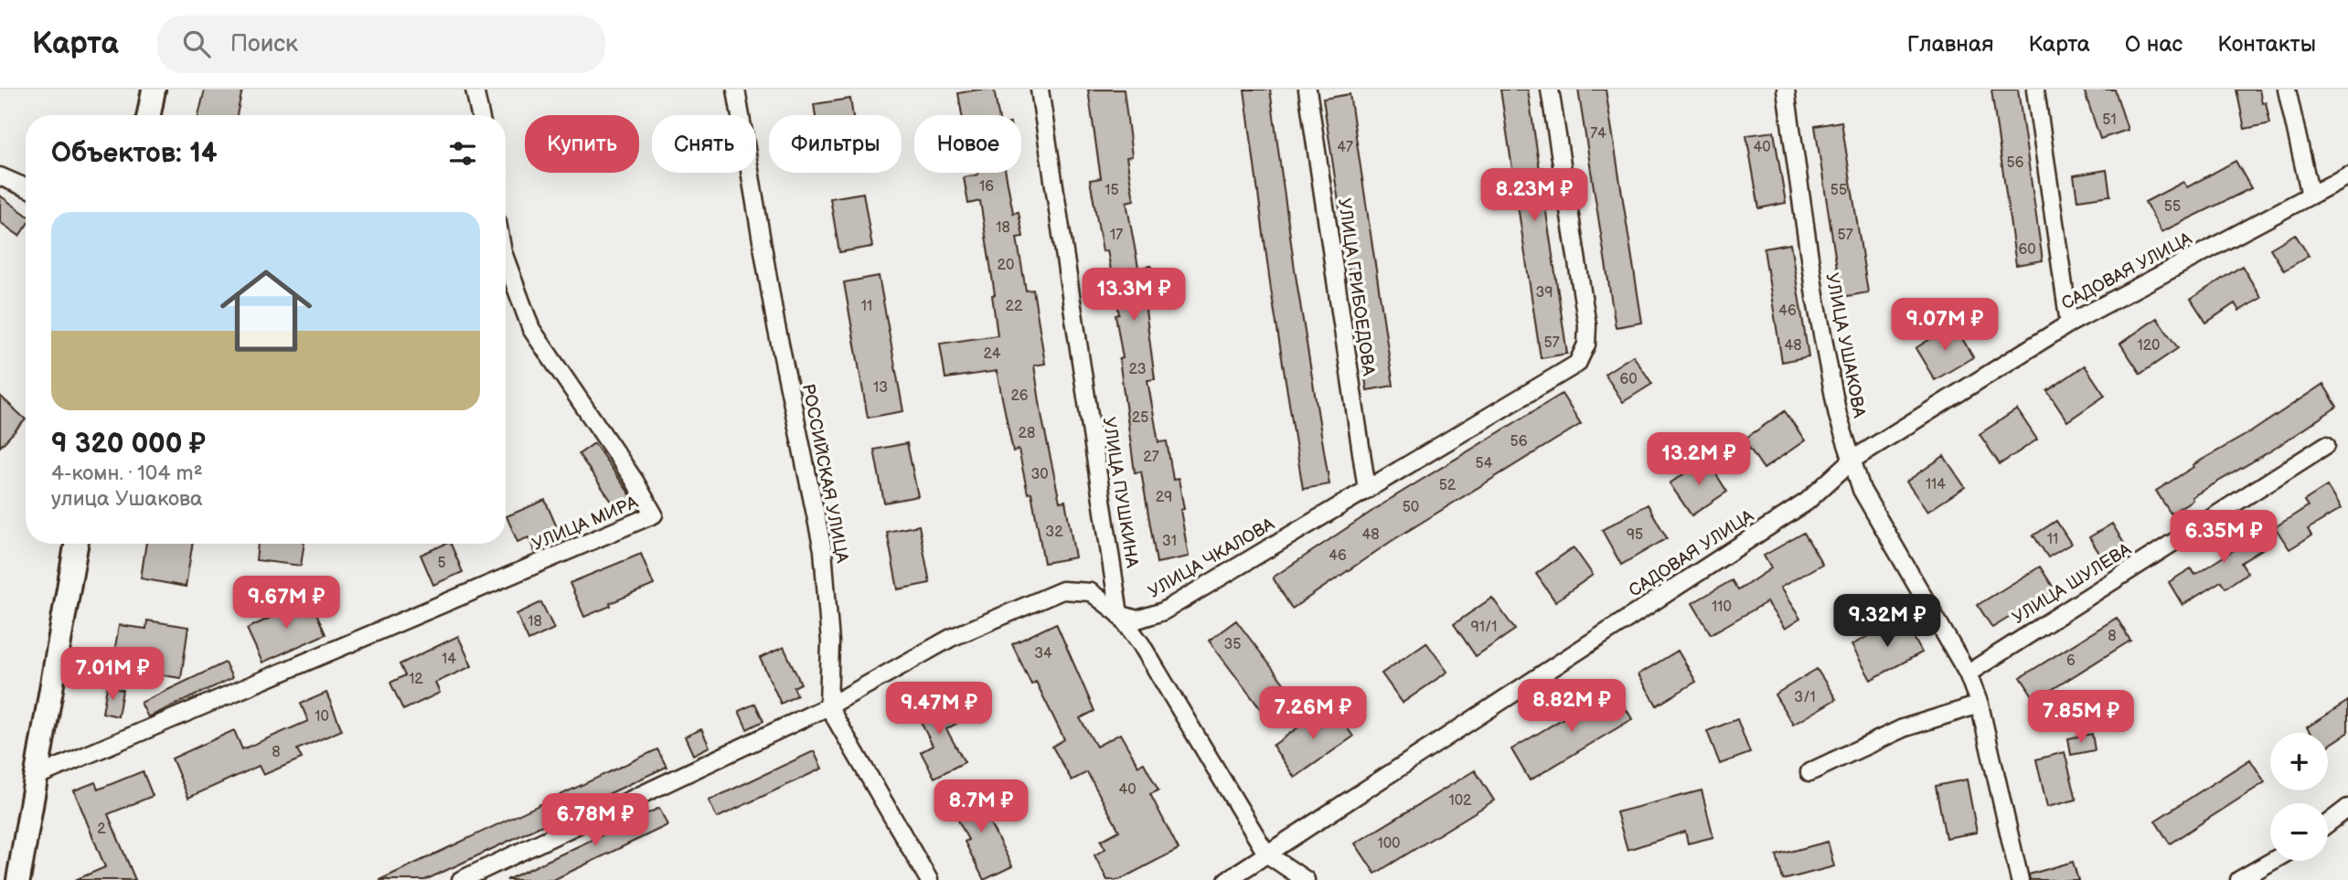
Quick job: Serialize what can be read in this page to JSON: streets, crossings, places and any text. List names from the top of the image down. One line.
{"streets":{"street":["САДОВАЯ УЛИЦА","УЛИЦА ГРИБОЕДОВА","УЛИЦА УШАКОВА","РОССИЙСКАЯ УЛИЦА","УЛИЦА ПУШКИНА","УЛИЦА МИРА","УЛИЦА ЧКАЛОВА","УЛИЦА ШУЛЕВА"]},"crossings":[["САДОВАЯ УЛИЦА","УЛИЦА УШАКОВА"],["САДОВАЯ УЛИЦА","УЛИЦА ПУШКИНА"],["УЛИЦА ГРИБОЕДОВА","УЛИЦА ЧКАЛОВА"],["УЛИЦА УШАКОВА","УЛИЦА ШУЛЕВА"],["УЛИЦА ПУШКИНА","УЛИЦА ЧКАЛОВА"]],"house_numbers":["51","74","47","40","56","16","15","55","55","18","17","57","60","20","39","11","22","46","57","48","120","24","23","60","13","26","25","28","56","27","54","30","114","52","29","50","32","48","95","11","31","46","5","110","18","91/1","8","35","34","14","6","12","3/1","10","8","40","102","2","100"],"page":{"header":"Карта","search":"Поиск","nav":["Главная","Карта","О нас","Контакты"],"chip":["Купить","Снять","Фильтры","Новое"],"heading":"Объектов: 14","price":["8.23M ₽","13.3M ₽","9.07M ₽","13.2M ₽","6.35M ₽","9.67M ₽","9.32M ₽","7.01M ₽","8.82M ₽","9.47M ₽","7.26M ₽","7.85M ₽","8.7M ₽","6.78M ₽"],"list":[{"name":"9 320 000 ₽","note":"4-комн. · 104 m² · улица Ушакова"}],"map_buttons":["+","−"]}}
